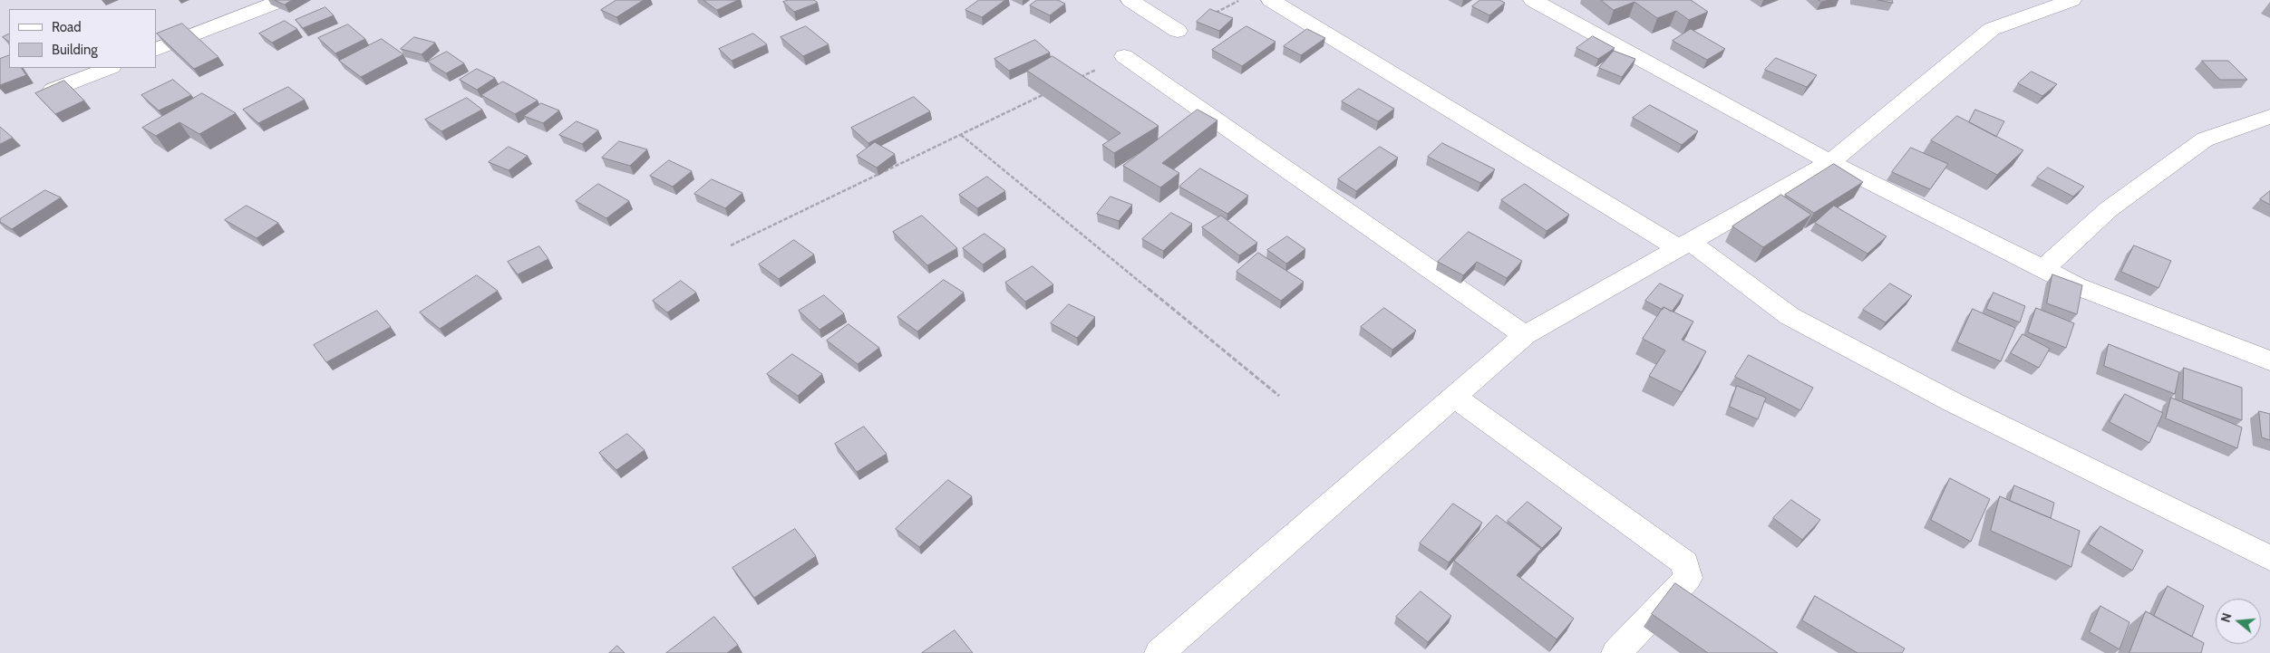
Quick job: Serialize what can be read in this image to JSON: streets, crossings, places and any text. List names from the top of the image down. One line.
{"legend":["Road","Building"],"north":"left"}
